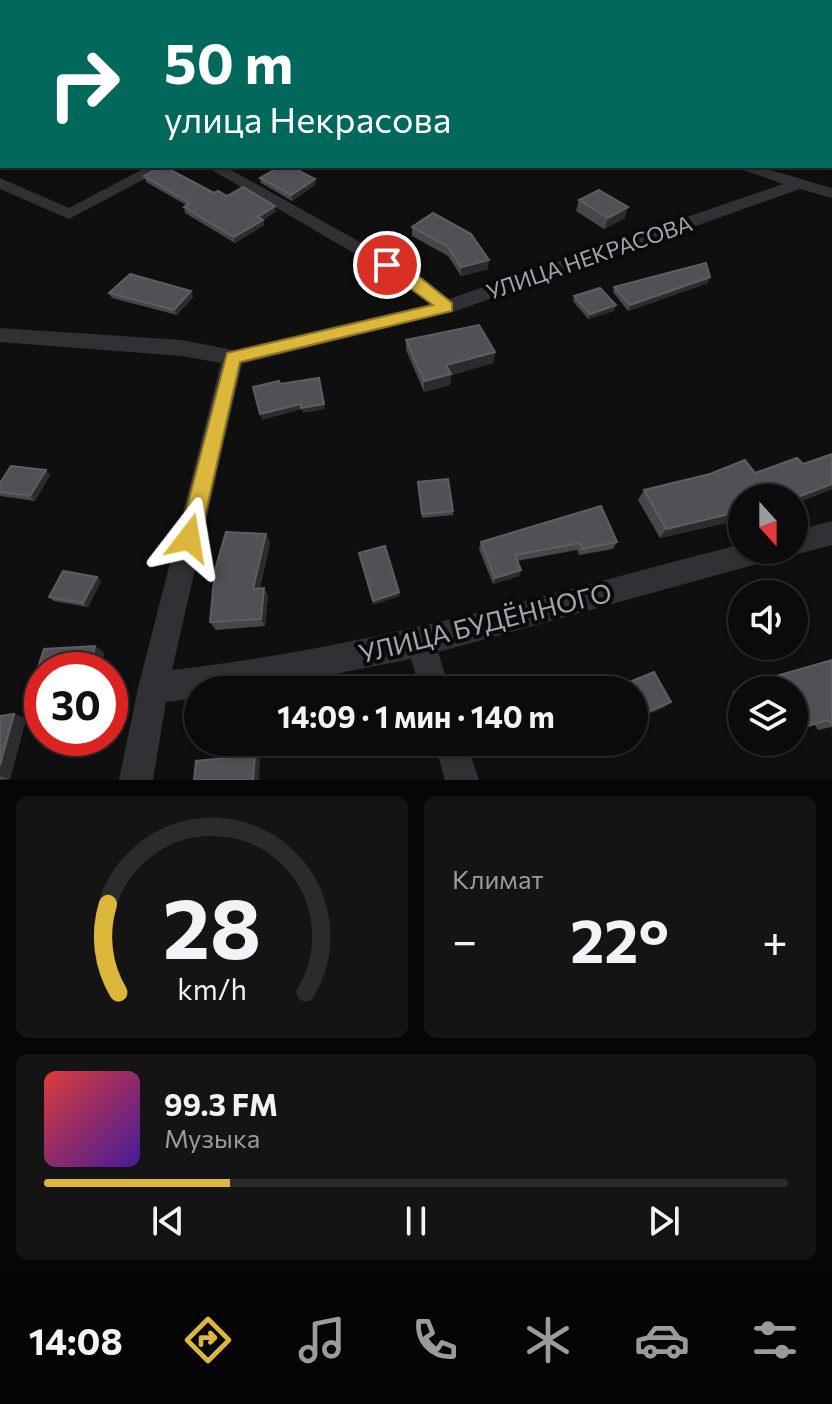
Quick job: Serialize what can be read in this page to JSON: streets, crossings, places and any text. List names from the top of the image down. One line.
{"streets":{"street":["УЛИЦА НЕКРАСОВА","УЛИЦА БУДЁННОГО"]},"north":"bottom","page":{"turn":["50 m","улица Некрасова"],"limit":"30","trip":"14:09 · 1 мин · 140 m","tile":"Климат","heat":["−","22°","+"],"song":["99.3 FM","Музыка"],"tabs":"14:08","gauge":["28","km/h"]}}
